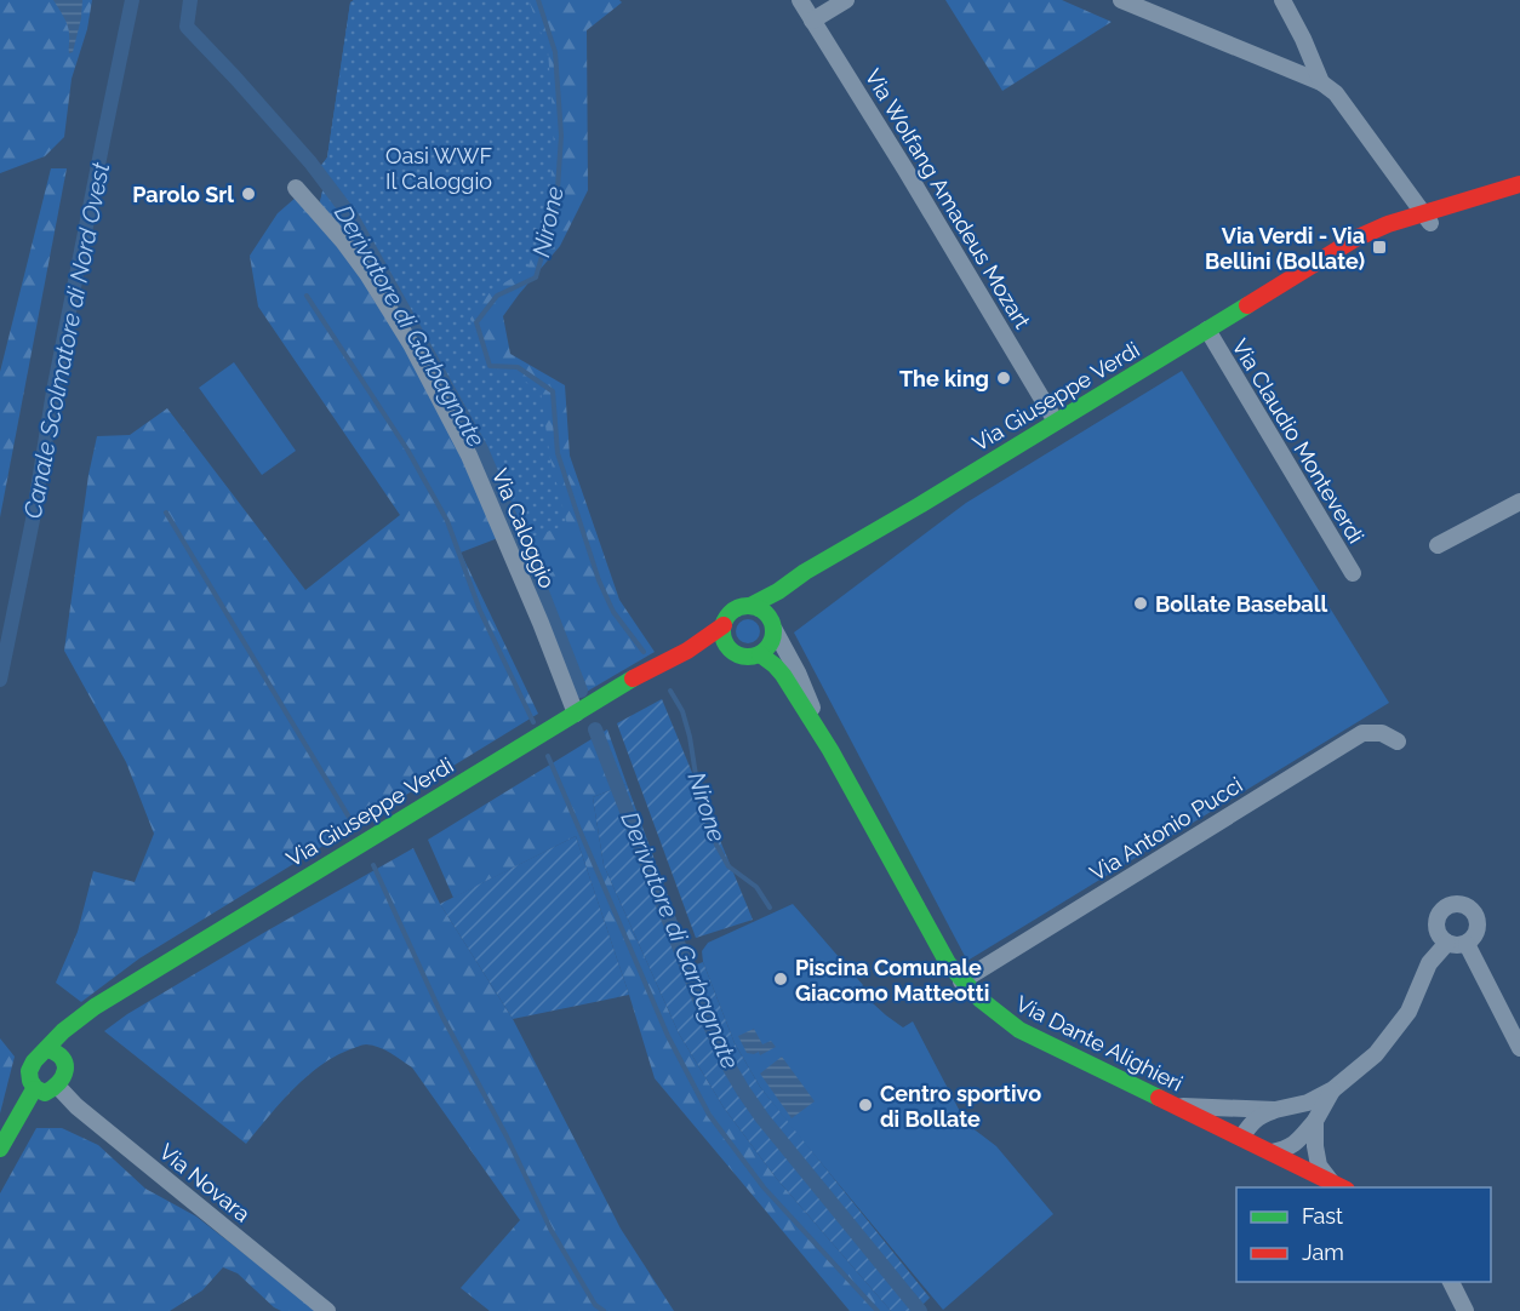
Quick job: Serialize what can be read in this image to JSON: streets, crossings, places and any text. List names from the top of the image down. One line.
{"streets":{"street":["Via Wolfang Amadeus Mozart","Via Giuseppe Verdi","Via Claudio Monteverdi","Via Caloggio","Via Antonio Pucci","Via Dante Alighieri","Via Novara"]},"crossings":[["Via Wolfang Amadeus Mozart","Via Giuseppe Verdi"],["Via Giuseppe Verdi","Via Claudio Monteverdi"],["Via Giuseppe Verdi","Via Caloggio"],["Via Giuseppe Verdi","Via Dante Alighieri"],["Via Giuseppe Verdi","Via Novara"],["Via Antonio Pucci","Via Dante Alighieri"]],"water":["Nirone","Derivatore di Garbagnate","Canale Scolmatore di Nord Ovest"],"parks":["Oasi WWF Il Caloggio"],"places":{"other":["Parolo Srl","The king","Bollate Baseball","Piscina Comunale Giacomo Matteotti","Centro sportivo di Bollate"],"transit":["Via Verdi - Via Bellini (Bollate)"]},"legend":["Fast","Jam"]}
